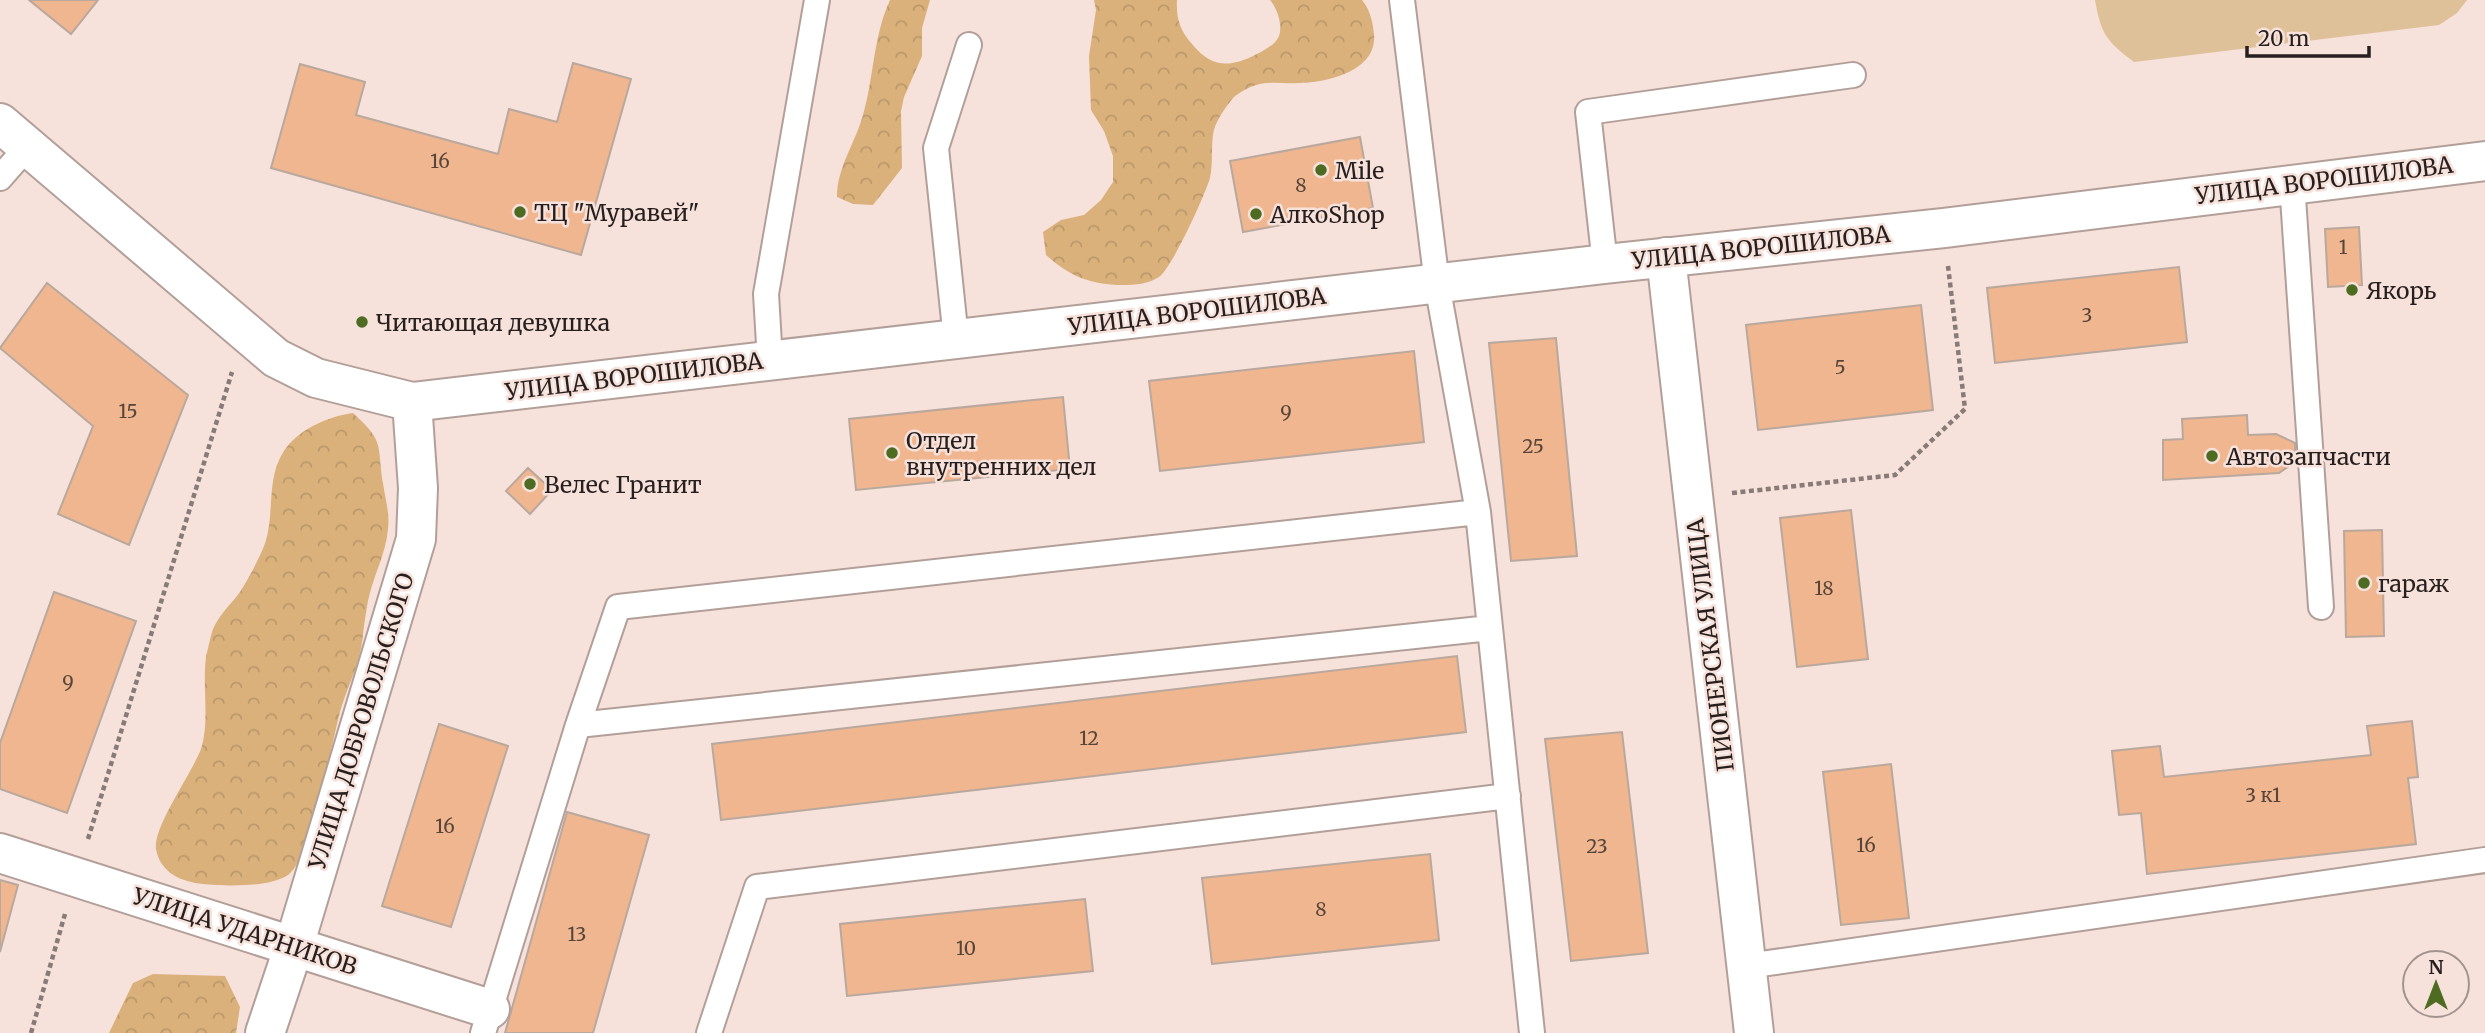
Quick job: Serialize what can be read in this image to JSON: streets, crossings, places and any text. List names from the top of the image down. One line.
{"streets":{"main road":["УЛИЦА ВОРОШИЛОВА","ПИОНЕРСКАЯ УЛИЦА","УЛИЦА ДОБРОВОЛЬСКОГО","УЛИЦА УДАРНИКОВ"]},"crossings":[["УЛИЦА ВОРОШИЛОВА","ПИОНЕРСКАЯ УЛИЦА"],["УЛИЦА ВОРОШИЛОВА","УЛИЦА ДОБРОВОЛЬСКОГО"],["УЛИЦА ДОБРОВОЛЬСКОГО","УЛИЦА УДАРНИКОВ"]],"places":["Mile","ТЦ \"Муравей\"","АлкоShop","Якорь","Читающая девушка","Отдел внутренних дел","Автозапчасти","Велес Гранит","гараж"],"house_numbers":["16","8","1","3","5","15","9","25","18","9","12","3 к1","16","16","23","8","13","10"],"scale_bar":"20 m","north":"top"}
